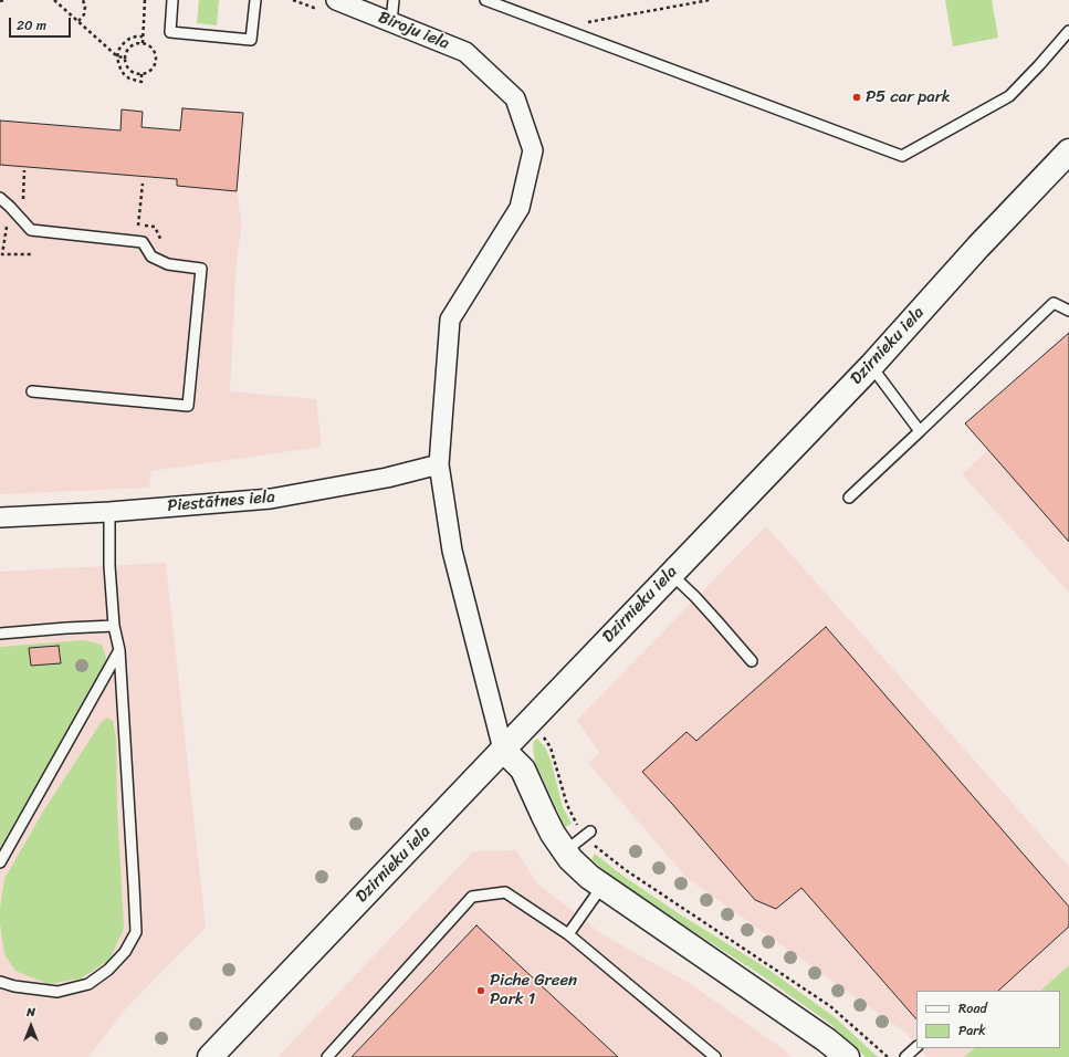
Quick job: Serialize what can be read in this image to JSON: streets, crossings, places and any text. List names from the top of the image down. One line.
{"streets":{"street":["Biroju iela","Dzirnieku iela","Piestātnes iela"]},"crossings":[["Biroju iela","Piestātnes iela"]],"places":["P5 car park","Piche Green Park 1"],"legend":["Road","Park"],"scale_bar":"20 m","north":"top"}
